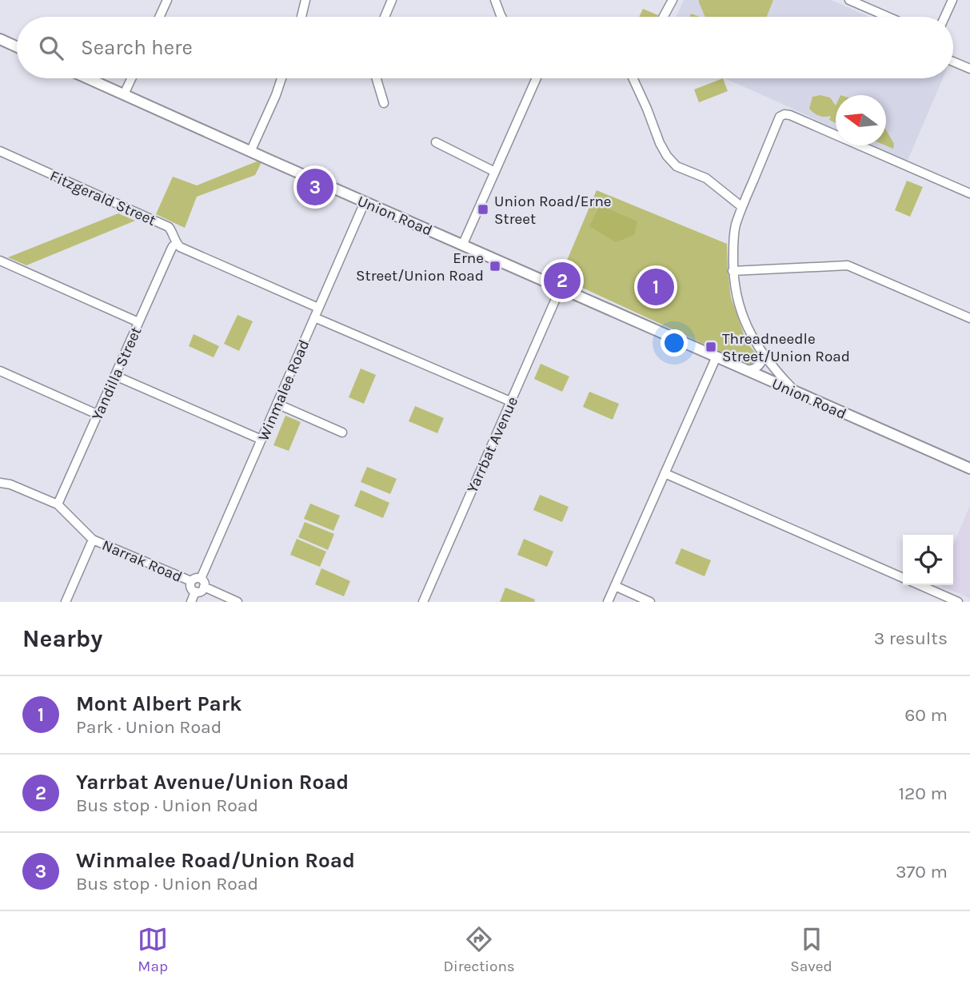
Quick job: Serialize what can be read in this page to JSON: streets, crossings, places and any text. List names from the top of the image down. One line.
{"streets":{"main road":["Union Road"],"street":["Fitzgerald Street","Yandilla Street","Winmalee Road","Yarrbat Avenue","Narrak Road"]},"crossings":[["Fitzgerald Street","Yandilla Street"],["Fitzgerald Street","Winmalee Road"],["Union Road","Winmalee Road"],["Union Road","Yarrbat Avenue"],["Winmalee Road","Narrak Road"]],"places":{"transit":["Union Road/Erne Street","Erne Street/Union Road","Threadneedle Street/Union Road"]},"north":"left","page":{"search":"Search here","pins":["3","2","1"],"heading":["Nearby","3 results"],"list":[{"mark":"1","name":"Mont Albert Park","note":"Park · Union Road","value":"60 m"},{"mark":"2","name":"Yarrbat Avenue/Union Road","note":"Bus stop · Union Road","value":"120 m"},{"mark":"3","name":"Winmalee Road/Union Road","note":"Bus stop · Union Road","value":"370 m"}],"nav":["Map","Directions","Saved"]}}
